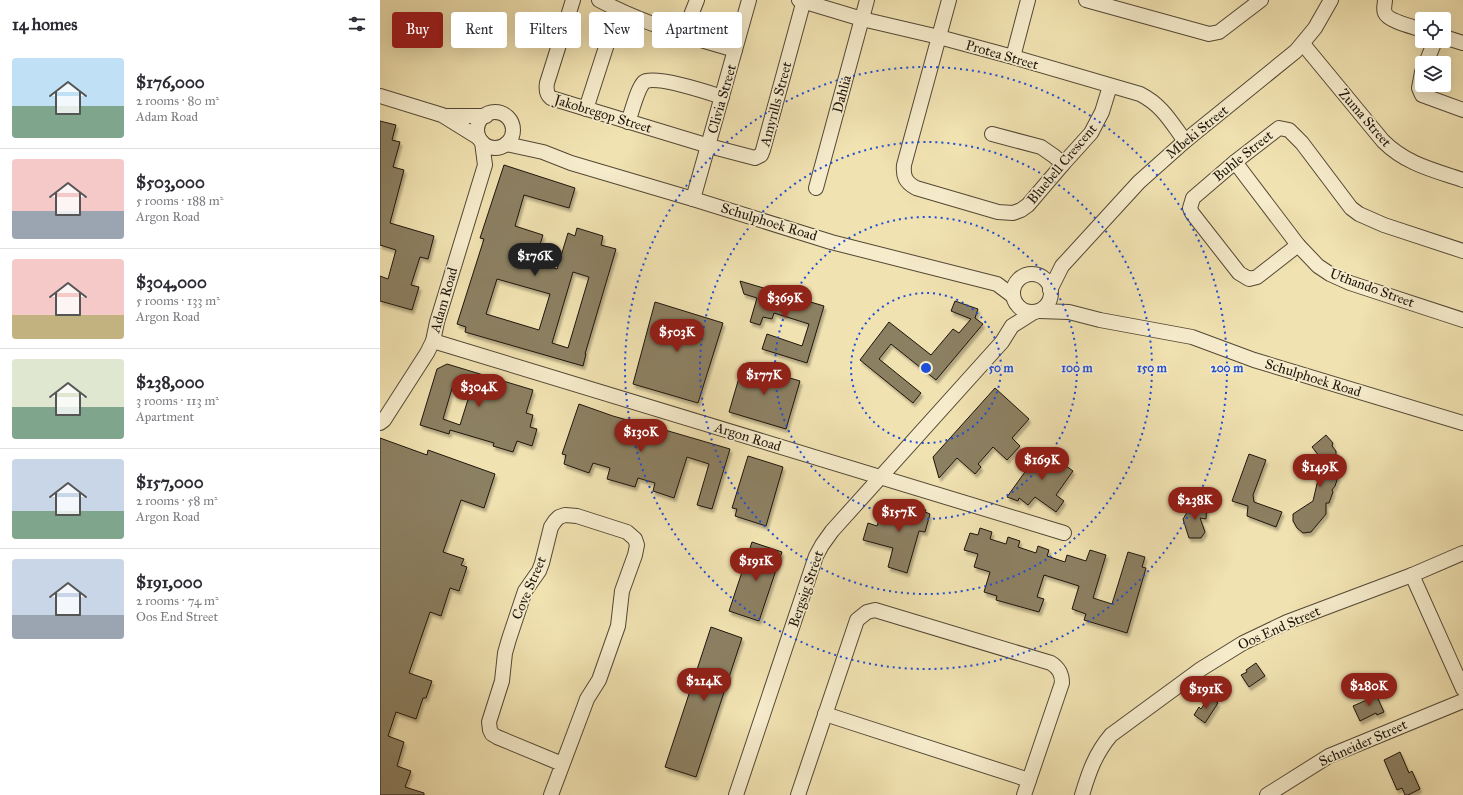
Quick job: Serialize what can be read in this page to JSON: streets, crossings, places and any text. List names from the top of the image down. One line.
{"streets":{"street":["Protea Street","Dahlia","Clivia Street","Amyrills Street","Jakobregop Street","Zuma Street","Mbeki Street","Buhle Street","Bluebell Crescent","Schulphoek Road","Uthando Street","Adam Road","Argon Road","Cove Street","Bergsig Street","Oos End Street","Schneider Street"]},"crossings":[["Protea Street","Dahlia"],["Protea Street","Amyrills Street"],["Protea Street","Mbeki Street"],["Protea Street","Bluebell Crescent"],["Clivia Street","Amyrills Street"],["Clivia Street","Jakobregop Street"],["Clivia Street","Schulphoek Road"],["Amyrills Street","Jakobregop Street"],["Zuma Street","Mbeki Street"],["Mbeki Street","Schulphoek Road"],["Mbeki Street","Bergsig Street"],["Buhle Street","Uthando Street"],["Schulphoek Road","Adam Road"],["Schulphoek Road","Bergsig Street"],["Adam Road","Argon Road"],["Argon Road","Bergsig Street"]],"page":{"heading":"14 homes","chip":["Buy","Rent","Filters","New","Apartment"],"list":[{"name":"$176,000","note":"2 rooms · 80 m² · Adam Road"},{"name":"$503,000","note":"5 rooms · 188 m² · Argon Road"},{"name":"$304,000","note":"5 rooms · 133 m² · Argon Road"},{"name":"$238,000","note":"3 rooms · 113 m² · Apartment"},{"name":"$157,000","note":"2 rooms · 58 m² · Argon Road"},{"name":"$191,000","note":"2 rooms · 74 m² · Oos End Street"}],"price":["$176K","$369K","$503K","$177K","$304K","$130K","$169K","$149K","$238K","$157K","$191K","$214K","$280K","$191K"]},"rings":["50 m","100 m","150 m","200 m"]}
